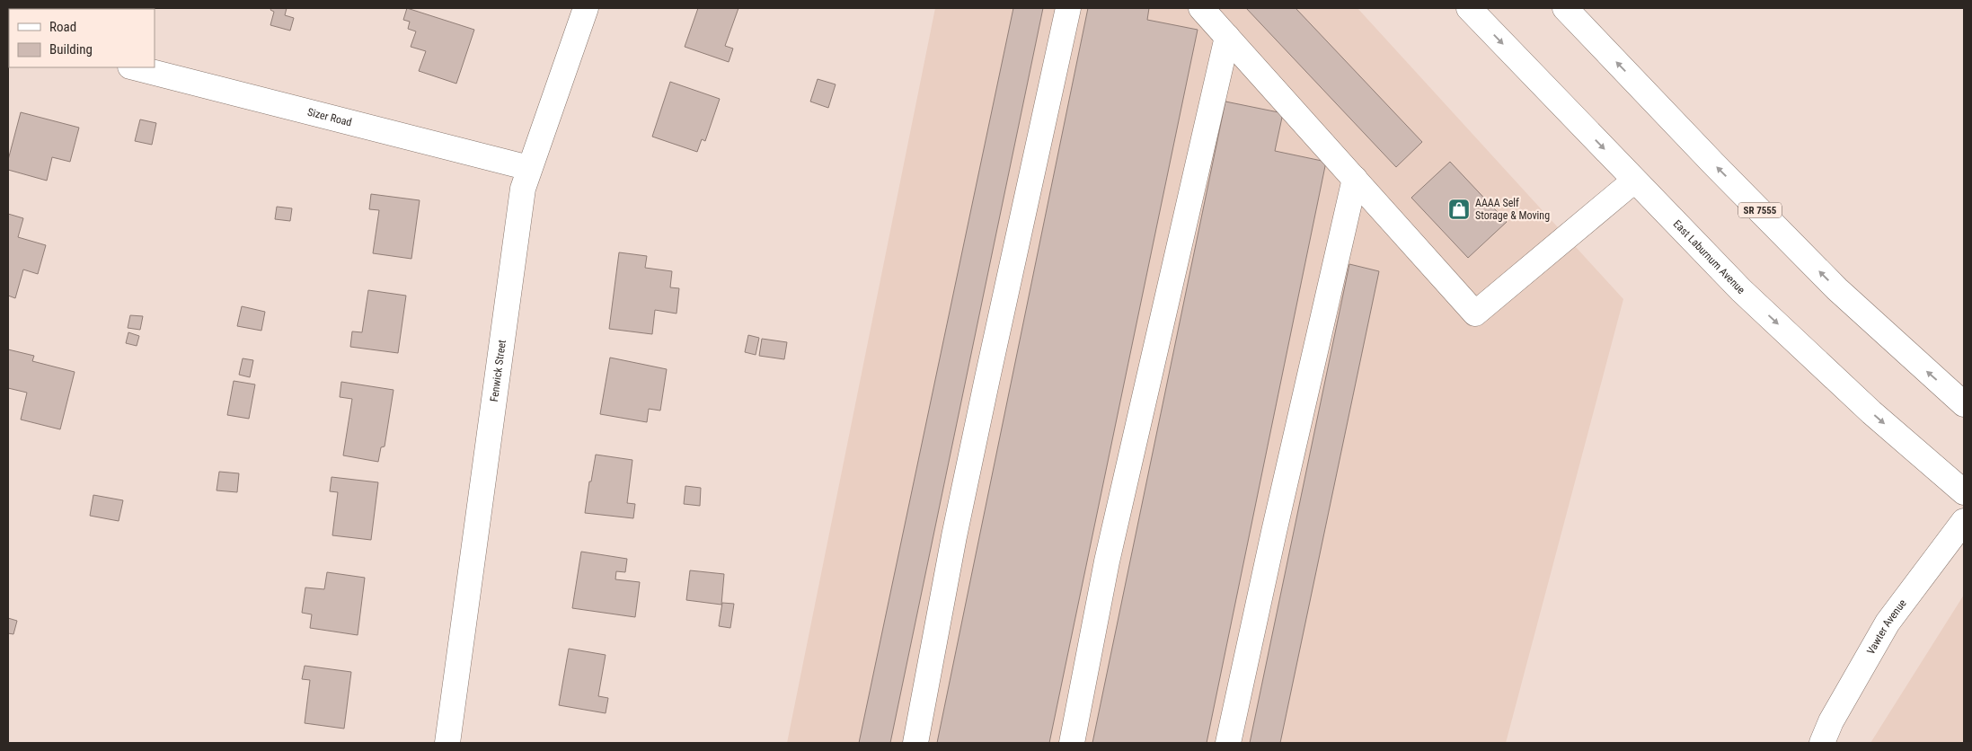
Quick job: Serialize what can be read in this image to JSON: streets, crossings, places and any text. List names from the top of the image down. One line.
{"streets":{"street":["Sizer Road","SR 7555","East Laburnum Avenue","Fenwick Street","Vawter Avenue"]},"crossings":[["Sizer Road","Fenwick Street"]],"places":{"shop":["AAAA Self Storage & Moving"]},"legend":["Road","Building"]}
